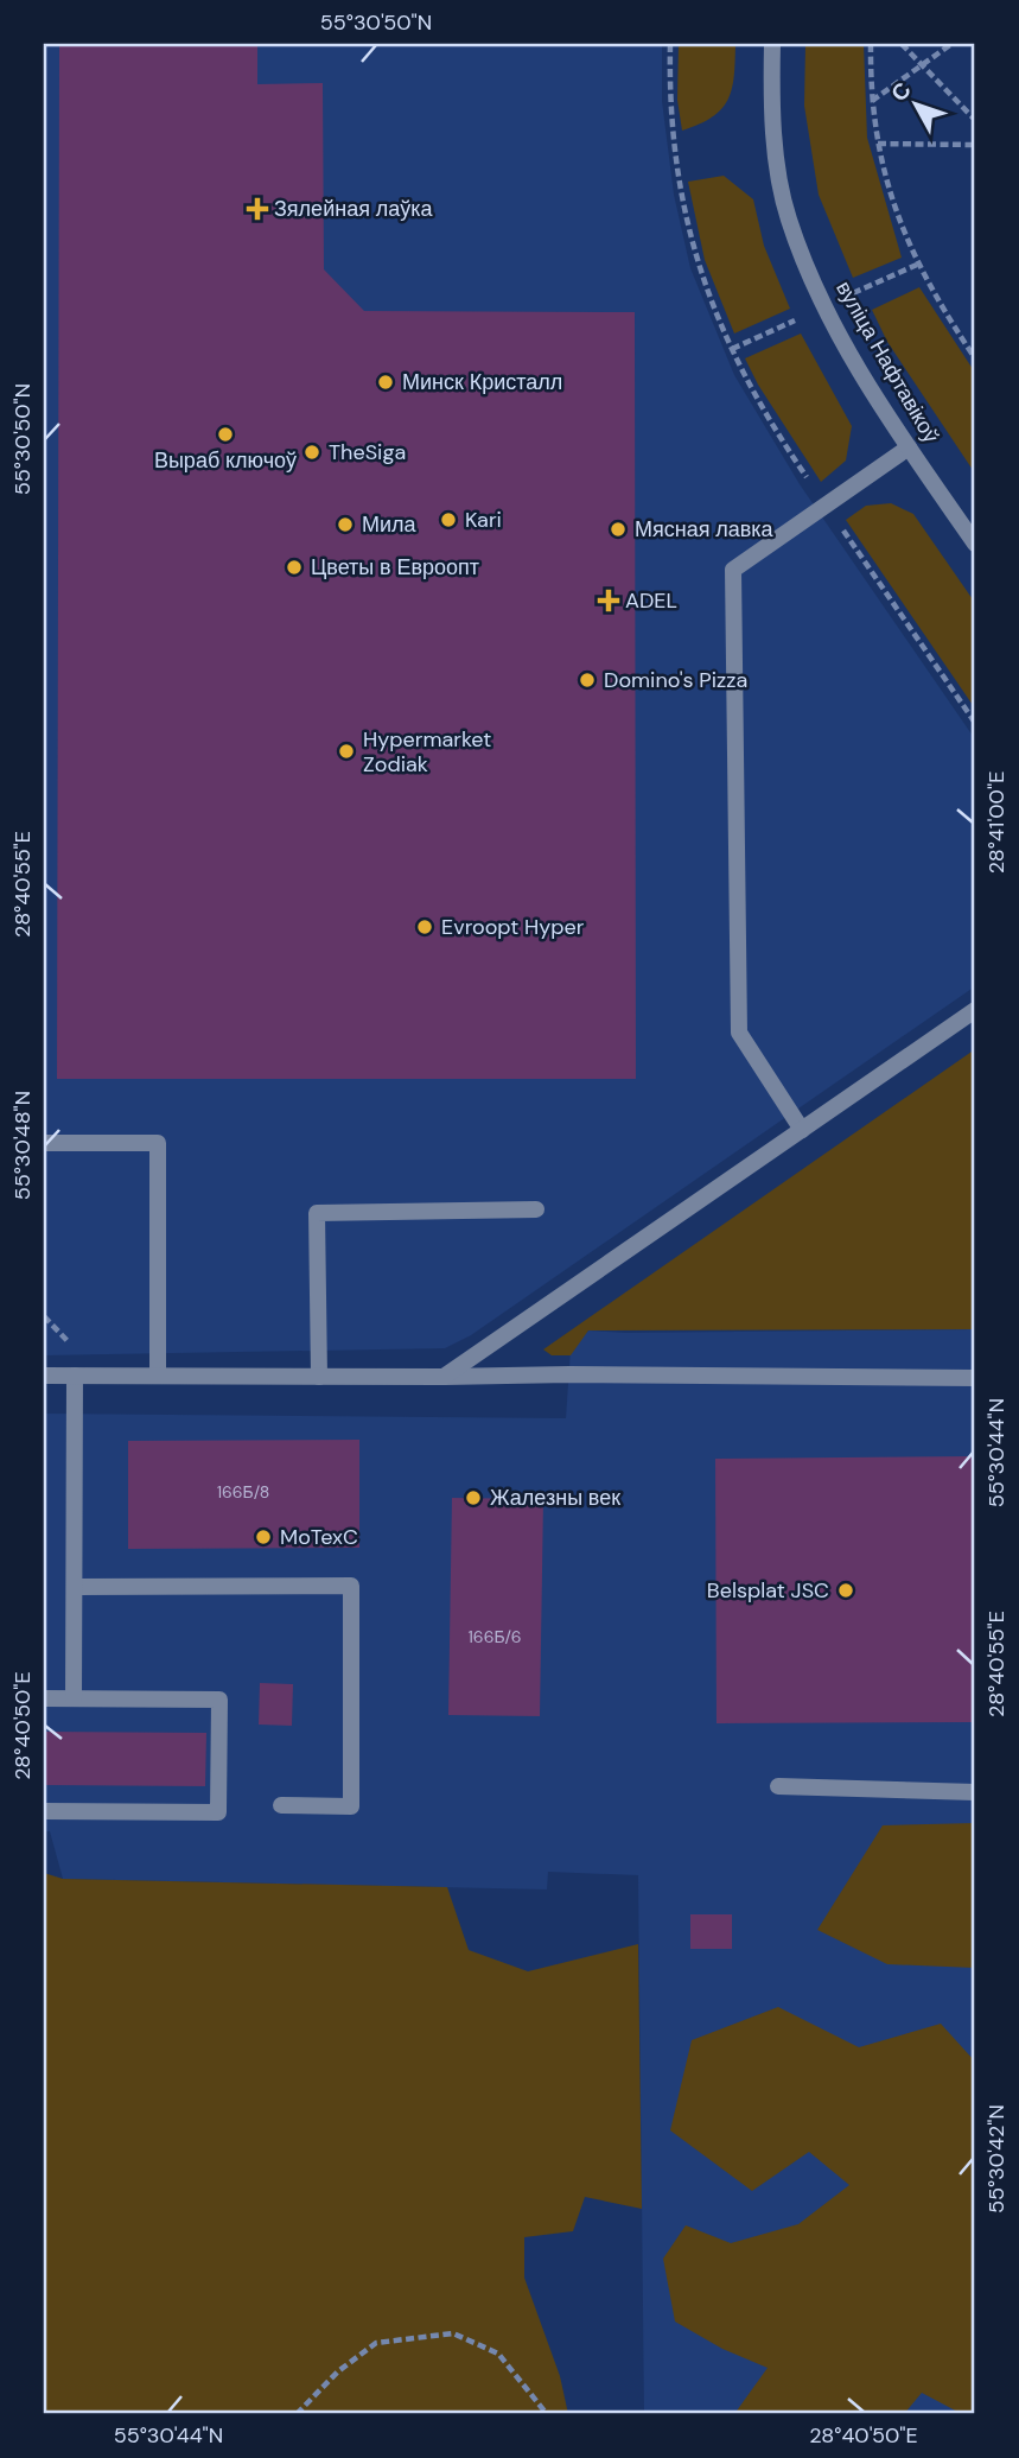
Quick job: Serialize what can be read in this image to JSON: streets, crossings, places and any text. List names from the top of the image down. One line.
{"streets":{"street":["вуліца Нафтавікоў"]},"places":{"health":["Зялейная лаўка","ADEL"],"other":["Минск Кристалл","Выраб ключоў","TheSiga","Kari","Мила","Мясная лавка","Цветы в Евроопт","Domino's Pizza","Hypermarket Zodiak","Evroopt Hyper","Жалезны век","MoTexC","Belsplat JSC"]},"house_numbers":["166Б/8","166Б/6"],"north":"top left","coordinates":["55°30'50\"N","28°41'00\"E","28°40'55\"E","55°30'48\"N","55°30'44\"N","28°40'50\"E","55°30'42\"N"]}
